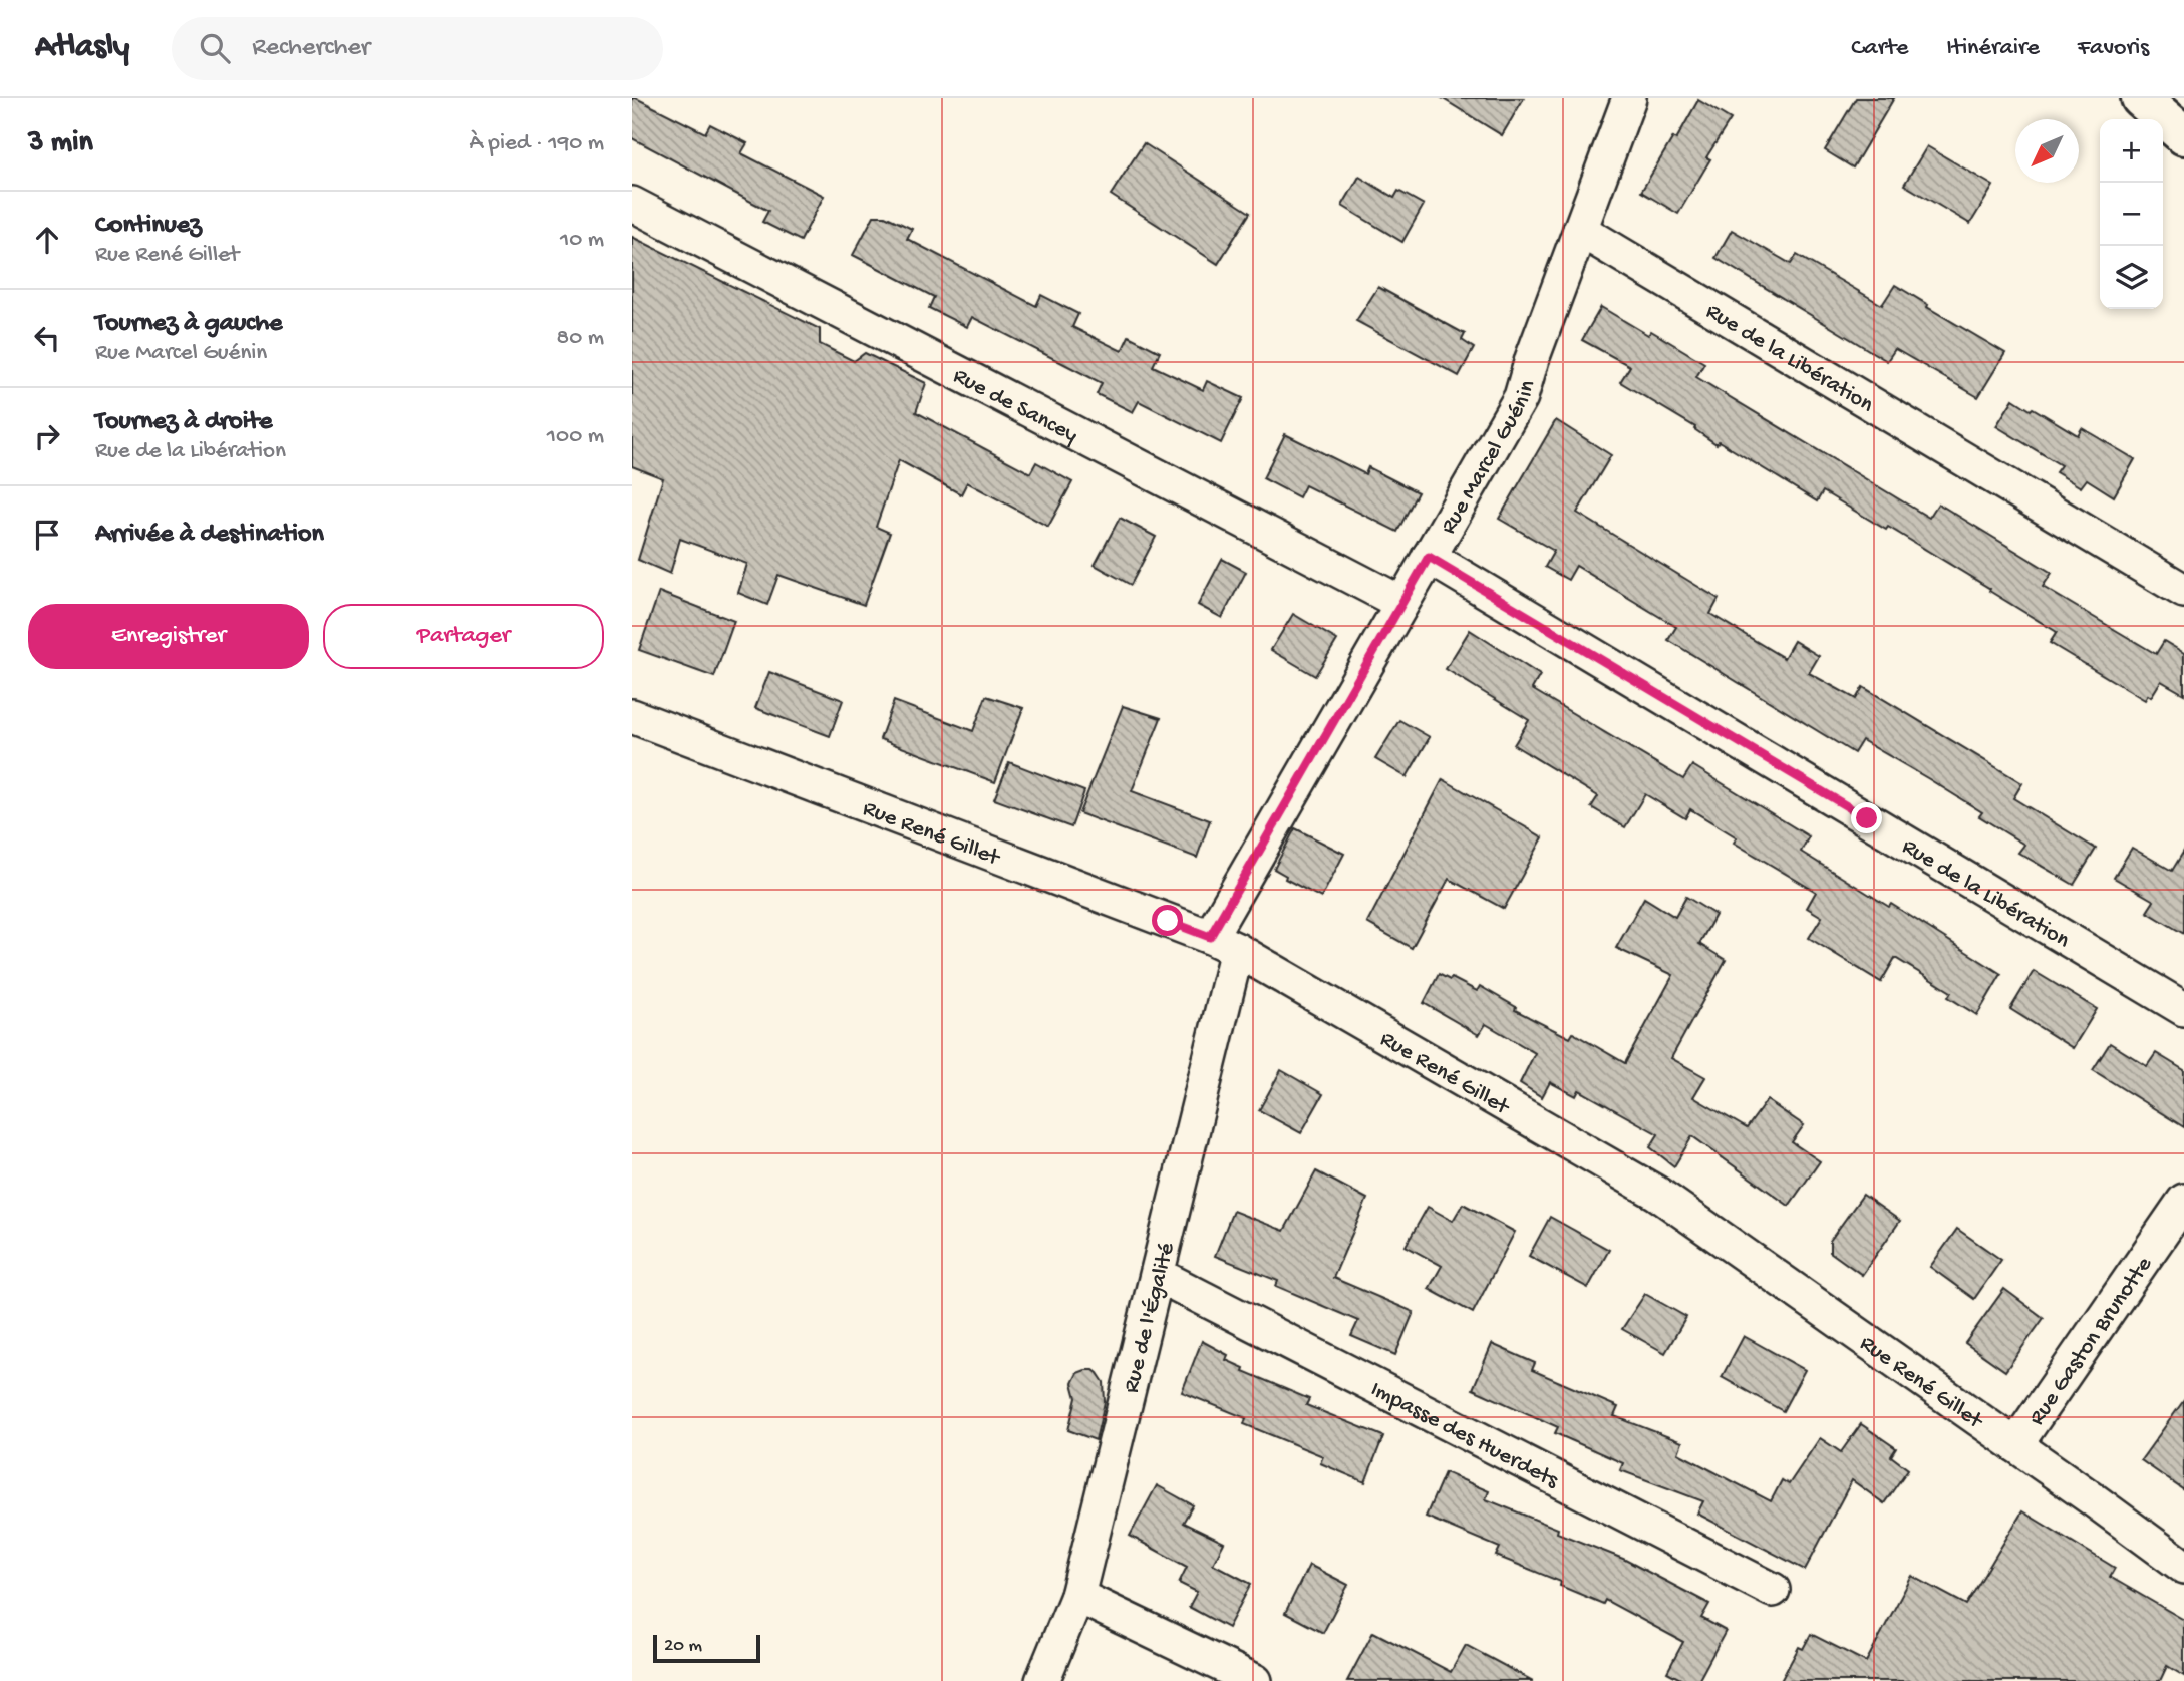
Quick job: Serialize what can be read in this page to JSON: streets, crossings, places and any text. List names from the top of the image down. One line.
{"streets":{"street":["Rue de la Libération","Rue de Sancey","Rue Marcel Guénin","Rue René Gillet","Rue de l'Égalité","Rue Gaston Brunotte","Impasse des Huerdets"]},"crossings":[["Rue de la Libération","Rue Marcel Guénin"],["Rue de Sancey","Rue Marcel Guénin"],["Rue Marcel Guénin","Rue René Gillet"],["Rue Marcel Guénin","Rue de l'Égalité"],["Rue René Gillet","Rue de l'Égalité"],["Rue René Gillet","Rue Gaston Brunotte"],["Rue de l'Égalité","Impasse des Huerdets"]],"scale_bar":"20 m","north":"bottom left","page":{"header":"Atlasly","search":"Rechercher","nav":["Carte","Itinéraire","Favoris"],"heading":["3 min","À pied · 190 m"],"map_buttons":["+","−"],"list":[["Continuez","Rue René Gillet","10 m"],["Tournez à gauche","Rue Marcel Guénin","80 m"],["Tournez à droite","Rue de la Libération","100 m"],"Arrivée à destination"],"buttons":["Enregistrer","Partager"],"scale":"20 m"}}
